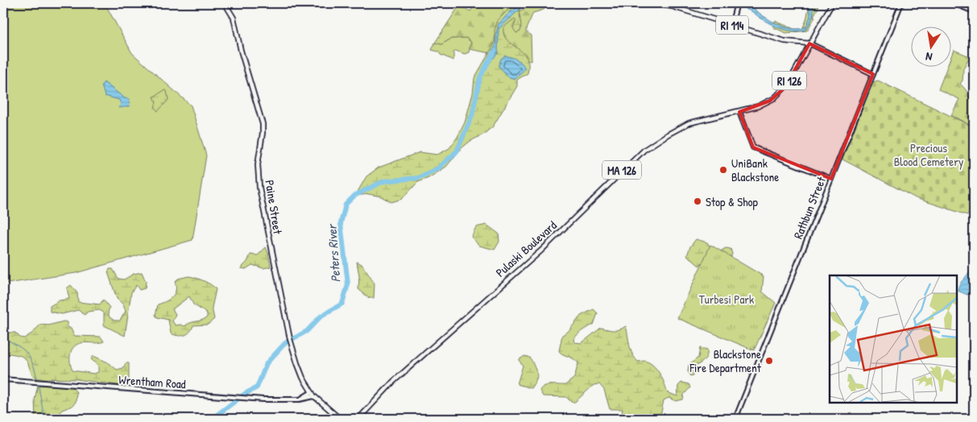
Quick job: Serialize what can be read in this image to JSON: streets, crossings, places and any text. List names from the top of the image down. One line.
{"streets":{"main road":["RI 114","RI 126","MA 126","Paine Street","Pulaski Boulevard"],"street":["Rathbun Street","Wrentham Road"]},"crossings":[["RI 114","RI 126"],["RI 114","Rathbun Street"],["RI 126","MA 126"],["MA 126","Pulaski Boulevard"],["Paine Street","Wrentham Road"]],"water":["Peters River"],"parks":["Precious Blood Cemetery","Turbesi Park"],"places":["UniBank Blackstone","Stop & Shop","Blackstone Fire Department"],"north":"bottom"}
